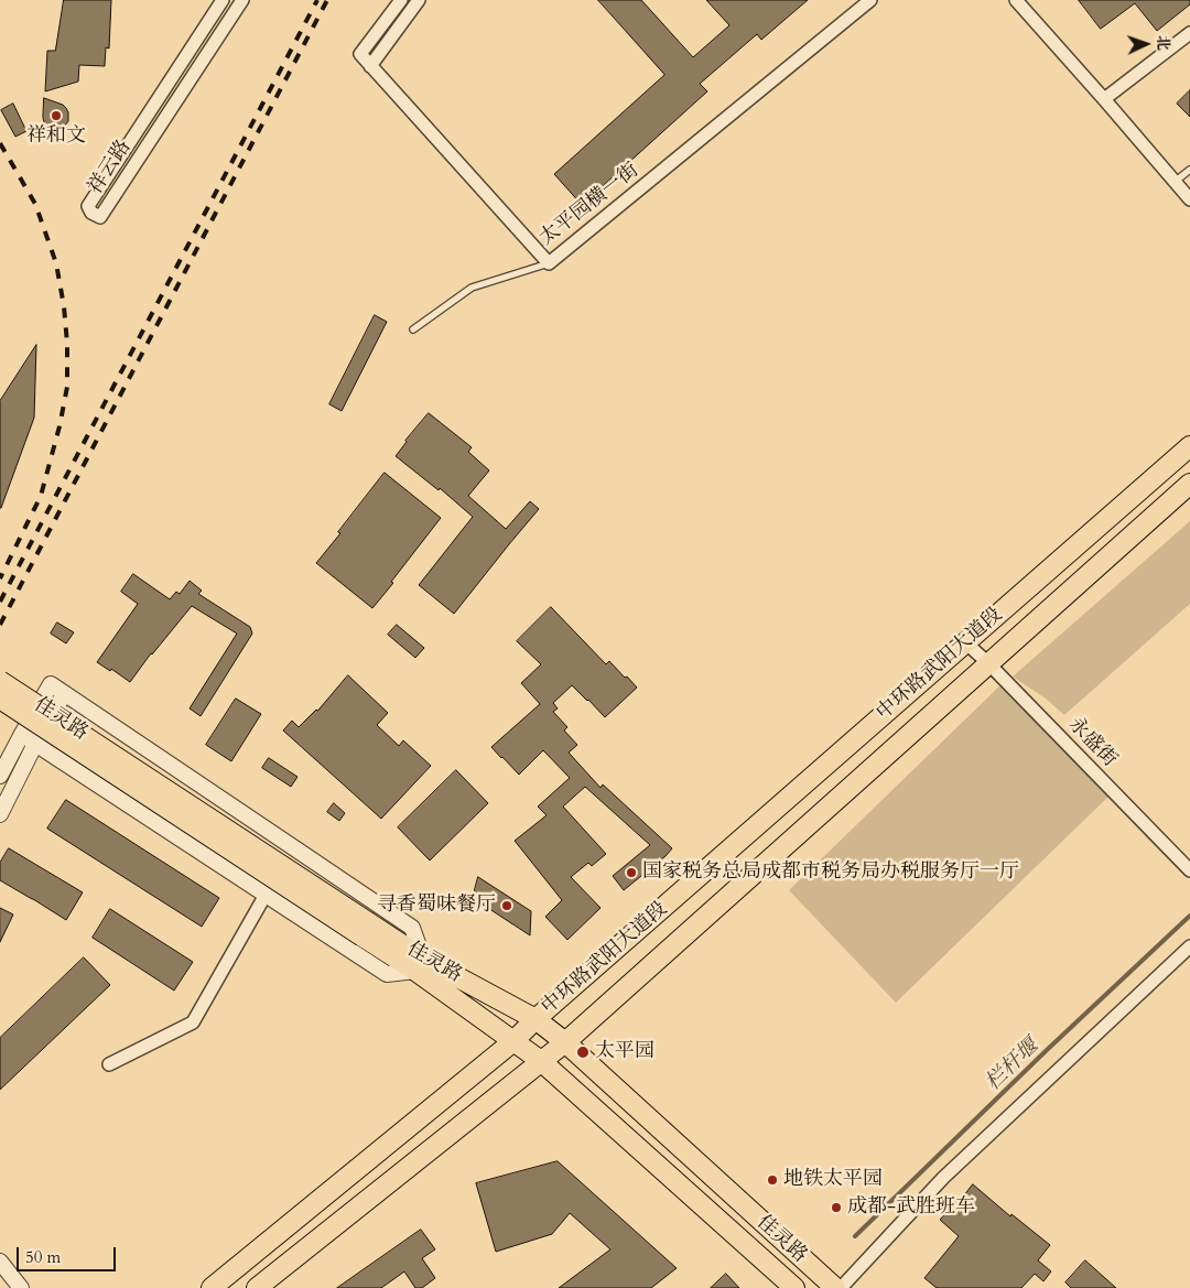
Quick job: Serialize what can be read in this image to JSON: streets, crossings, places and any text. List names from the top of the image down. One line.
{"streets":{"main road":["中环路武阳大道段","佳灵路"],"street":["祥云路","太平园横一街","永盛街"]},"crossings":[["中环路武阳大道段","佳灵路"],["中环路武阳大道段","永盛街"]],"water":["栏杆堰"],"places":["祥和文","国家税务总局成都市税务局办税服务厅一厅","寻香蜀味餐厅","太平园","地铁太平园","成都-武胜班车"],"scale_bar":"50 m","north":"right"}
